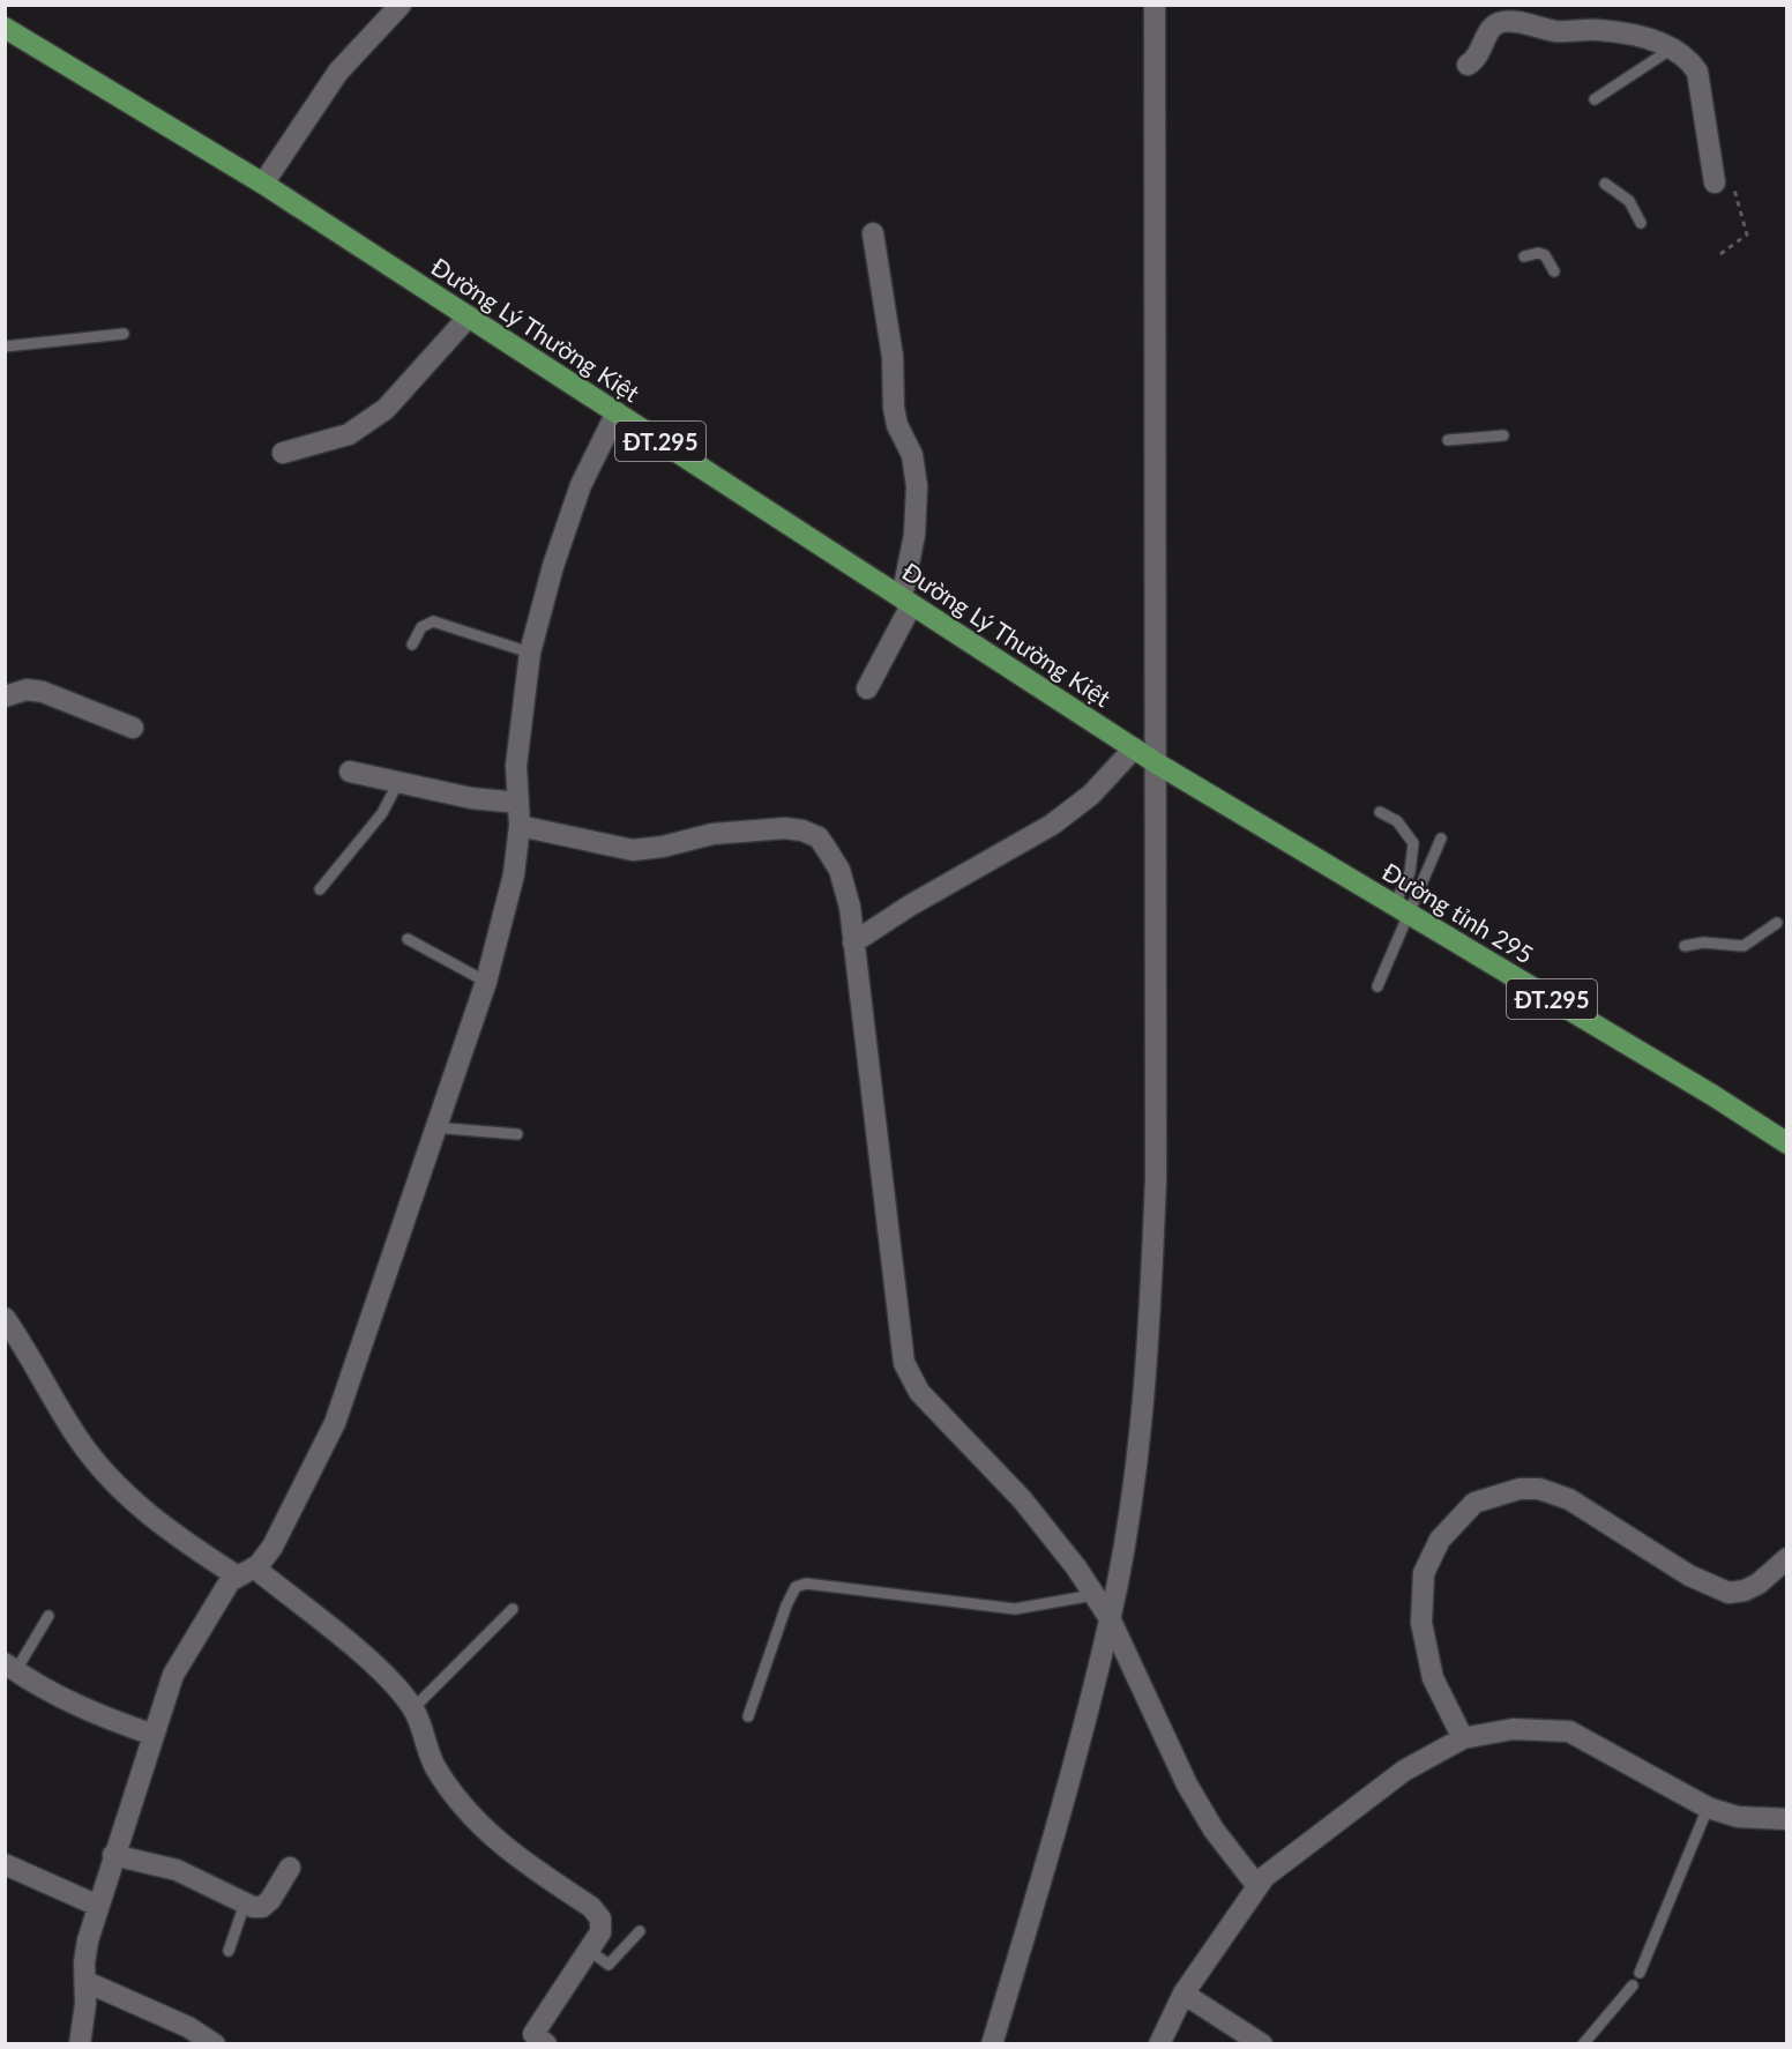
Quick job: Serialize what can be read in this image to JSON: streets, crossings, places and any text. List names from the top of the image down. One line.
{"streets":{"main road":["Đường Lý Thường Kiệt","ĐT.295","Đường tỉnh 295"]},"crossings":[["Đường Lý Thường Kiệt","Đường tỉnh 295"]]}
